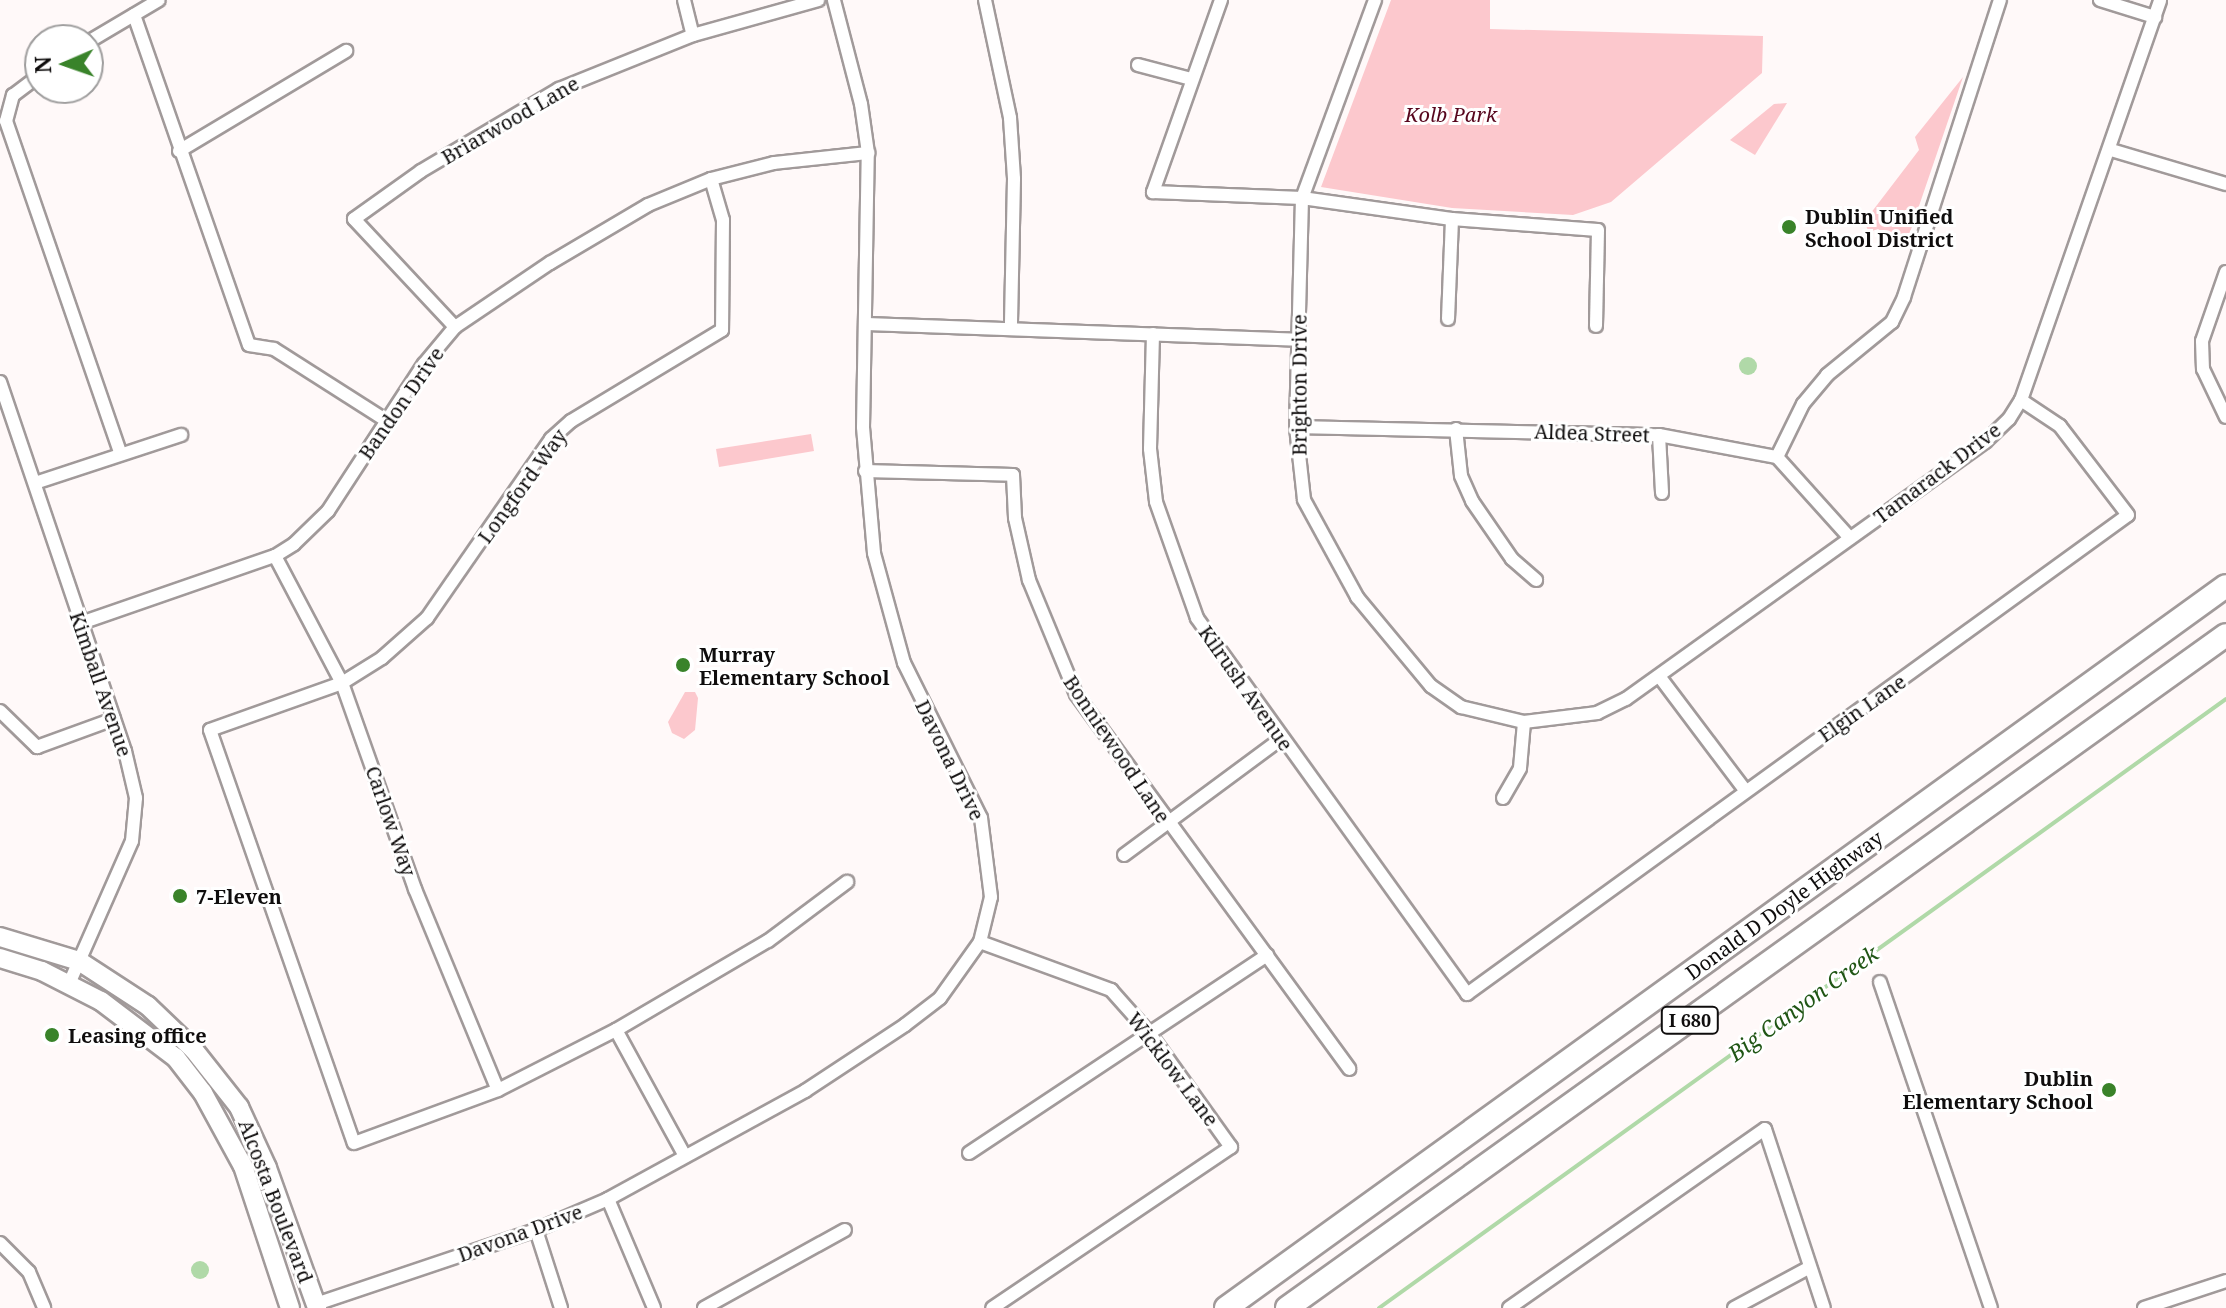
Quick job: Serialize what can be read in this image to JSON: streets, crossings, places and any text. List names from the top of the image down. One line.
{"streets":{"highway":["Donald D Doyle Highway","I 680"],"main road":["Alcosta Boulevard"],"street":["Briarwood Lane","Brighton Drive","Bandon Drive","Aldea Street","Tamarack Drive","Longford Way","Kimball Avenue","Kilrush Avenue","Elgin Lane","Bonniewood Lane","Davona Drive","Carlow Way","Wicklow Lane"]},"crossings":[["Briarwood Lane","Bandon Drive"],["Brighton Drive","Aldea Street"],["Brighton Drive","Tamarack Drive"],["Bandon Drive","Longford Way"],["Bandon Drive","Kimball Avenue"],["Bandon Drive","Davona Drive"],["Bandon Drive","Carlow Way"],["Tamarack Drive","Elgin Lane"],["Longford Way","Carlow Way"],["Kimball Avenue","Alcosta Boulevard"],["Kilrush Avenue","Elgin Lane"],["Bonniewood Lane","Davona Drive"],["Davona Drive","Wicklow Lane"],["Davona Drive","Alcosta Boulevard"]],"water":["Big Canyon Creek"],"parks":["Kolb Park"],"places":["Dublin Unified School District","Murray Elementary School","7-Eleven","Leasing office","Dublin Elementary School"],"north":"left"}
